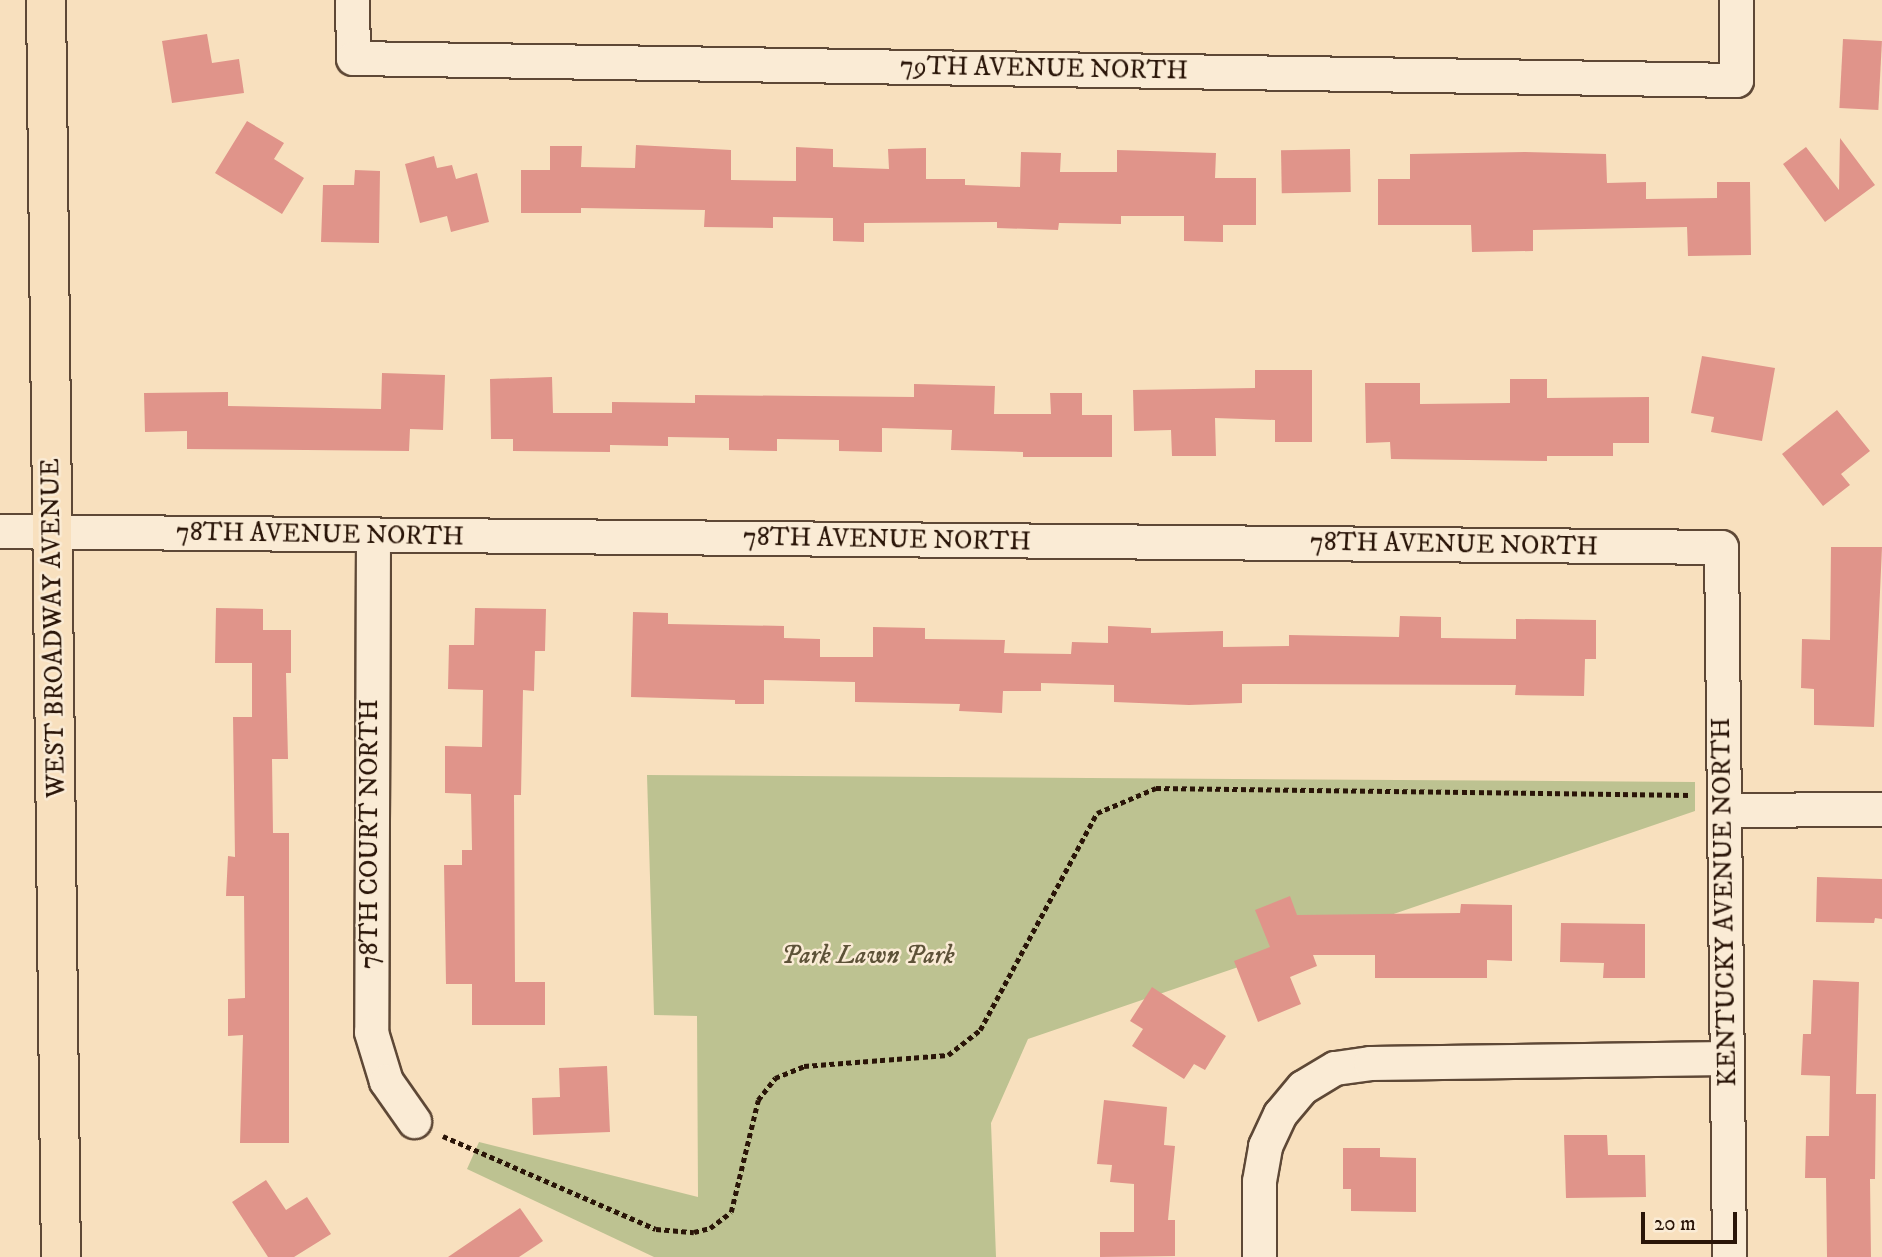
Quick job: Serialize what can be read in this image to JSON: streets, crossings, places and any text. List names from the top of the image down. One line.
{"streets":{"main road":["WEST BROADWAY AVENUE"],"street":["79TH AVENUE NORTH","78TH AVENUE NORTH","78TH COURT NORTH","KENTUCKY AVENUE NORTH"]},"crossings":[["78TH AVENUE NORTH","WEST BROADWAY AVENUE"],["78TH AVENUE NORTH","78TH COURT NORTH"],["78TH AVENUE NORTH","KENTUCKY AVENUE NORTH"]],"parks":["Park Lawn Park"],"scale_bar":"20 m"}
